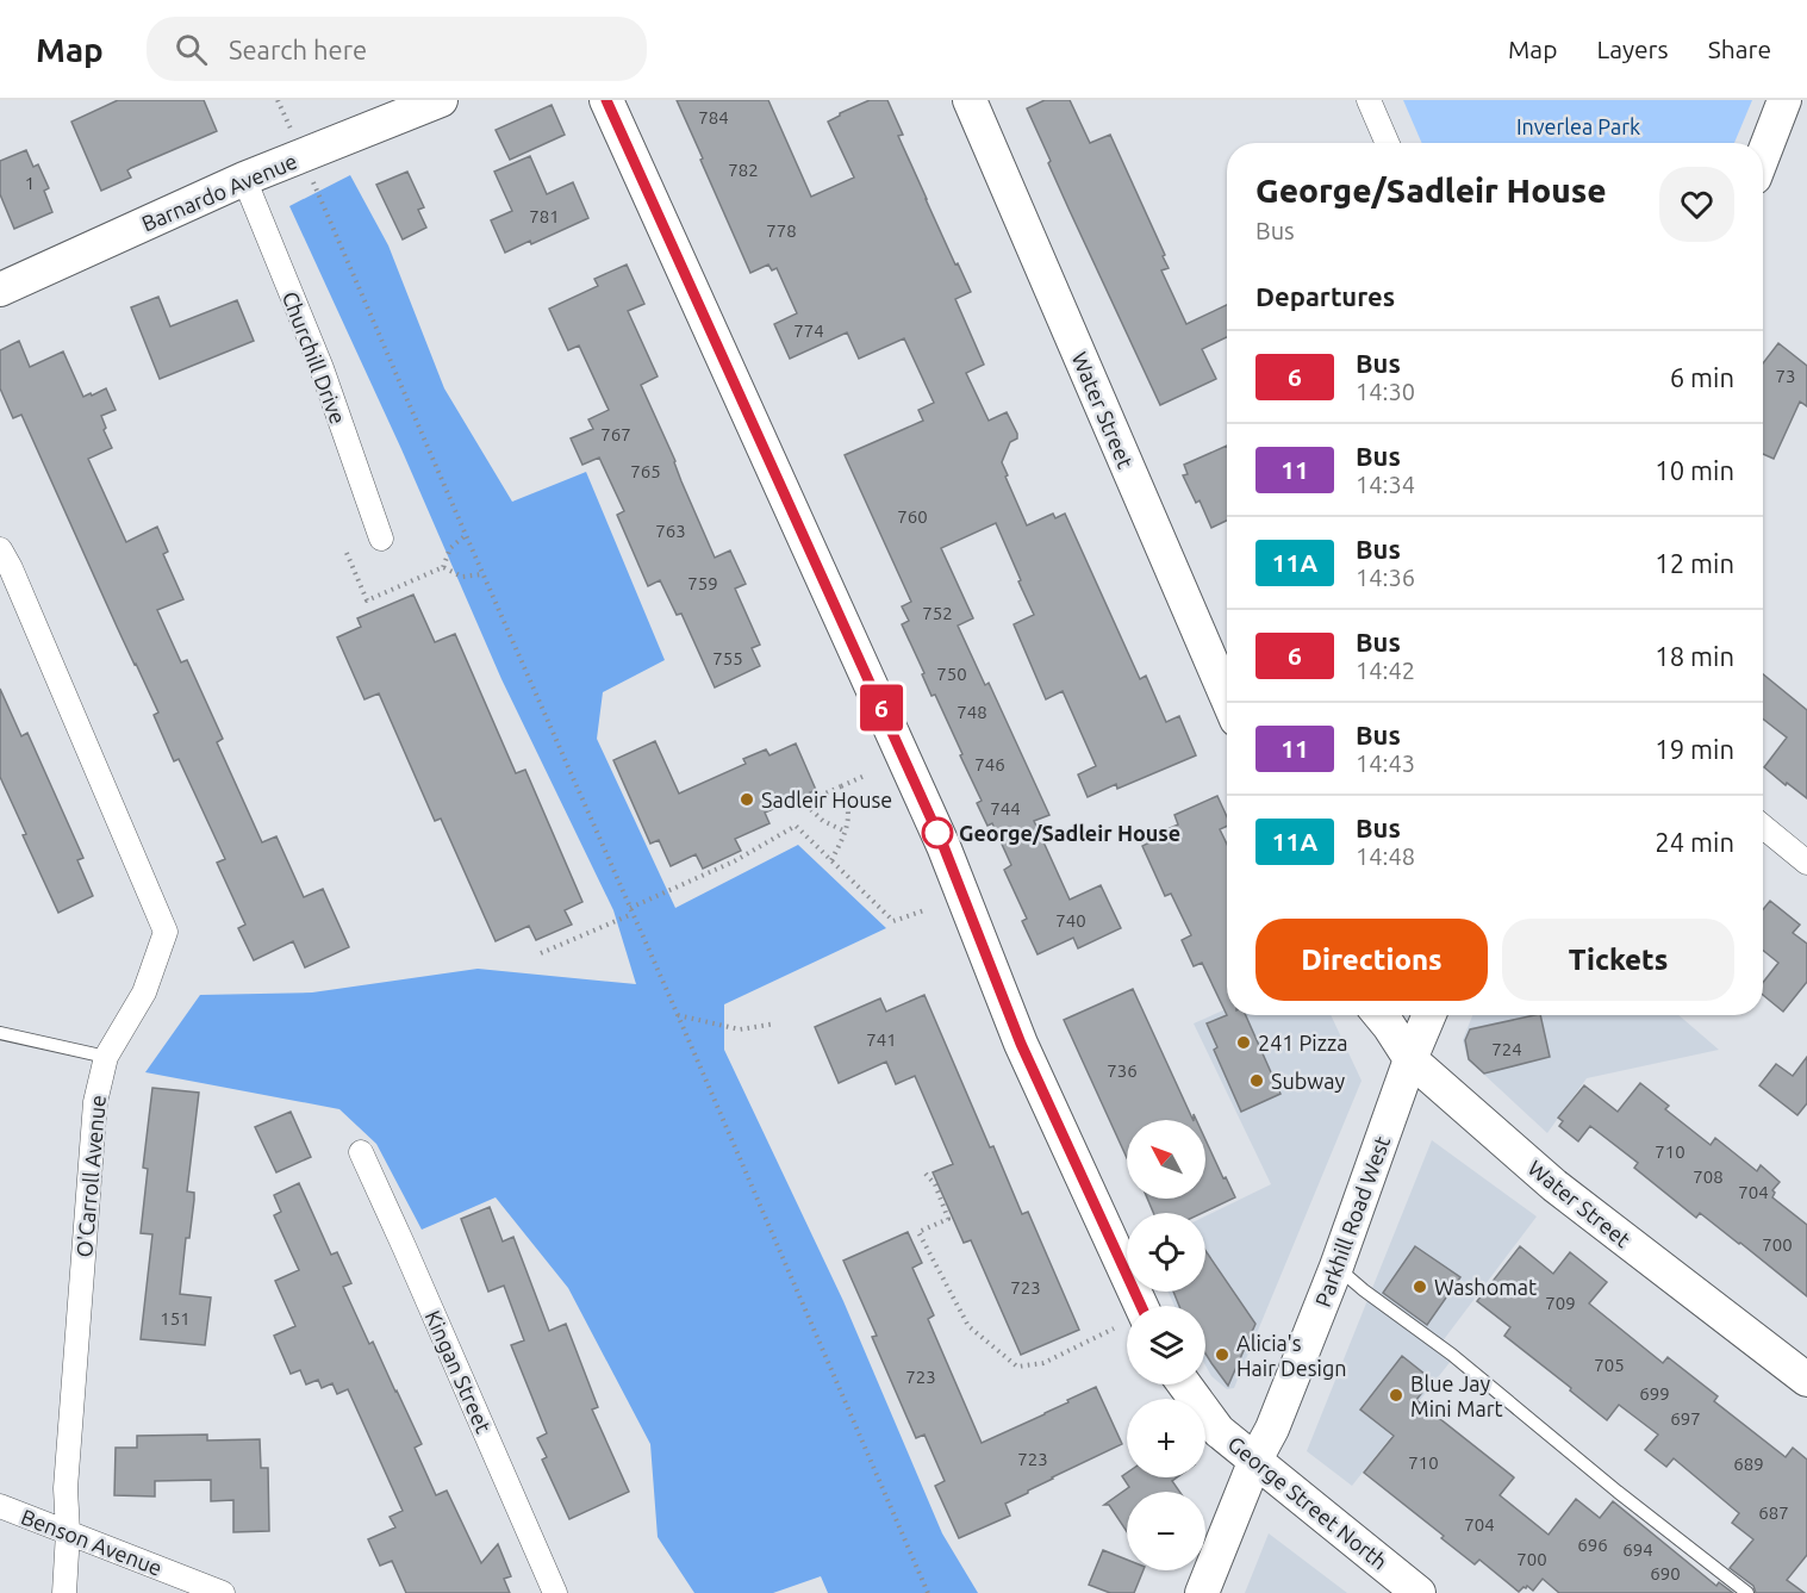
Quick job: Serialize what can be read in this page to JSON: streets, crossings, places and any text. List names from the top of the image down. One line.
{"streets":{"main road":["Barnardo Avenue","Water Street","Parkhill Road West","George Street North"],"street":["Churchill Drive","O'Carroll Avenue","Kingan Street","Benson Avenue"]},"crossings":[["Barnardo Avenue","Churchill Drive"],["Water Street","Parkhill Road West"],["O'Carroll Avenue","Benson Avenue"],["Parkhill Road West","George Street North"]],"parks":["Inverlea Park"],"places":["Sadleir House","George/Sadleir House","241 Pizza","Subway","Washomat","Alicia's Hair Design","Blue Jay Mini Mart"],"lines":["bus line 6"],"house_numbers":["784","782","1","781","778","774","73","767","765","760","763","759","752","755","750","748","746","744","740","741","724","736","710","708","704","700","723","709","151","705","723","699","697","723","710","689","687","704","696","694","700","690"],"north":"top left","page":{"header":"Map","search":"Search here","nav":["Map","Layers","Share"],"on_map":"6","heading":[["George/Sadleir House","Bus"],"Departures"],"list":[{"mark":"6","name":"Bus","note":"14:30","value":"6 min"},{"mark":"11","name":"Bus","note":"14:34","value":"10 min"},{"mark":"11A","name":"Bus","note":"14:36","value":"12 min"},{"mark":"6","name":"Bus","note":"14:42","value":"18 min"},{"mark":"11","name":"Bus","note":"14:43","value":"19 min"},{"mark":"11A","name":"Bus","note":"14:48","value":"24 min"}],"buttons":["Directions","Tickets"],"map_buttons":["+","−"]}}
